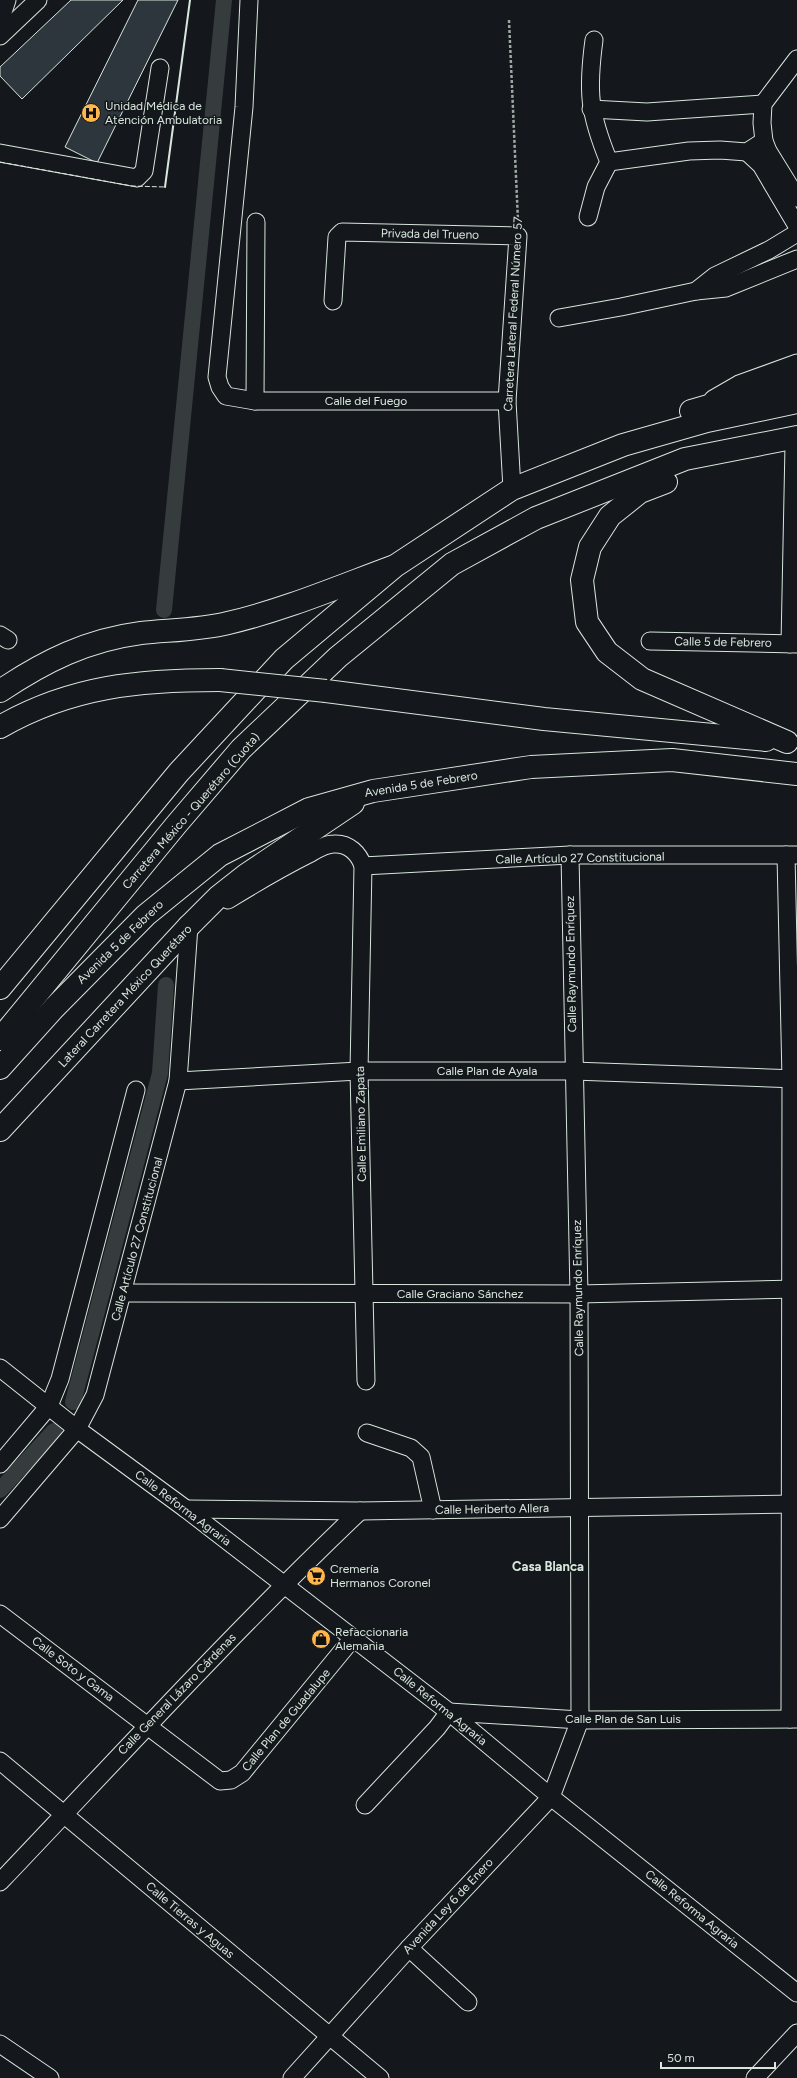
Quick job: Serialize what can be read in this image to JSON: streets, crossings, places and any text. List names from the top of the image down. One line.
{"streets":{"main road":["Avenida 5 de Febrero","Carretera México - Querétaro (Cuota)","Lateral Carretera México Querétaro"],"street":["Privada del Trueno","Carretera Lateral Federal Número 57","Calle del Fuego","Calle 5 de Febrero","Calle Artículo 27 Constitucional","Calle Raymundo Enríquez","Calle Plan de Ayala","Calle Emiliano Zapata","Calle Graciano Sánchez","Calle Reforma Agraria","Calle Heriberto Allera","Calle Soto y Gama","Calle General Lázaro Cárdenas","Calle Plan de San Luis","Calle Plan de Guadalupe","Avenida Ley 6 de Enero","Calle Tierras y Aguas"]},"crossings":[["Privada del Trueno","Carretera Lateral Federal Número 57"],["Carretera Lateral Federal Número 57","Calle del Fuego"],["Calle Artículo 27 Constitucional","Calle Raymundo Enríquez"],["Calle Artículo 27 Constitucional","Lateral Carretera México Querétaro"],["Calle Artículo 27 Constitucional","Calle Plan de Ayala"],["Calle Artículo 27 Constitucional","Calle Emiliano Zapata"],["Calle Artículo 27 Constitucional","Calle Graciano Sánchez"],["Calle Artículo 27 Constitucional","Calle Reforma Agraria"],["Calle Raymundo Enríquez","Calle Plan de Ayala"],["Calle Raymundo Enríquez","Calle Graciano Sánchez"],["Calle Raymundo Enríquez","Calle Heriberto Allera"],["Calle Raymundo Enríquez","Calle Plan de San Luis"],["Calle Raymundo Enríquez","Avenida Ley 6 de Enero"],["Lateral Carretera México Querétaro","Calle Emiliano Zapata"],["Calle Plan de Ayala","Calle Emiliano Zapata"],["Calle Emiliano Zapata","Calle Graciano Sánchez"],["Calle Reforma Agraria","Calle Heriberto Allera"],["Calle Reforma Agraria","Calle General Lázaro Cárdenas"],["Calle Reforma Agraria","Calle Plan de San Luis"],["Calle Reforma Agraria","Calle Plan de Guadalupe"],["Calle Reforma Agraria","Avenida Ley 6 de Enero"],["Calle Heriberto Allera","Calle General Lázaro Cárdenas"],["Calle Soto y Gama","Calle General Lázaro Cárdenas"],["Calle Soto y Gama","Calle Plan de Guadalupe"],["Calle General Lázaro Cárdenas","Calle Tierras y Aguas"],["Calle Plan de San Luis","Avenida Ley 6 de Enero"],["Avenida Ley 6 de Enero","Calle Tierras y Aguas"]],"districts":["Casa Blanca"],"places":{"hospital":["Unidad Médica de Atención Ambulatoria"],"supermarket":["Cremería Hermanos Coronel"],"shop":["Refaccionaria Alemania"]},"scale_bar":"50 m"}
